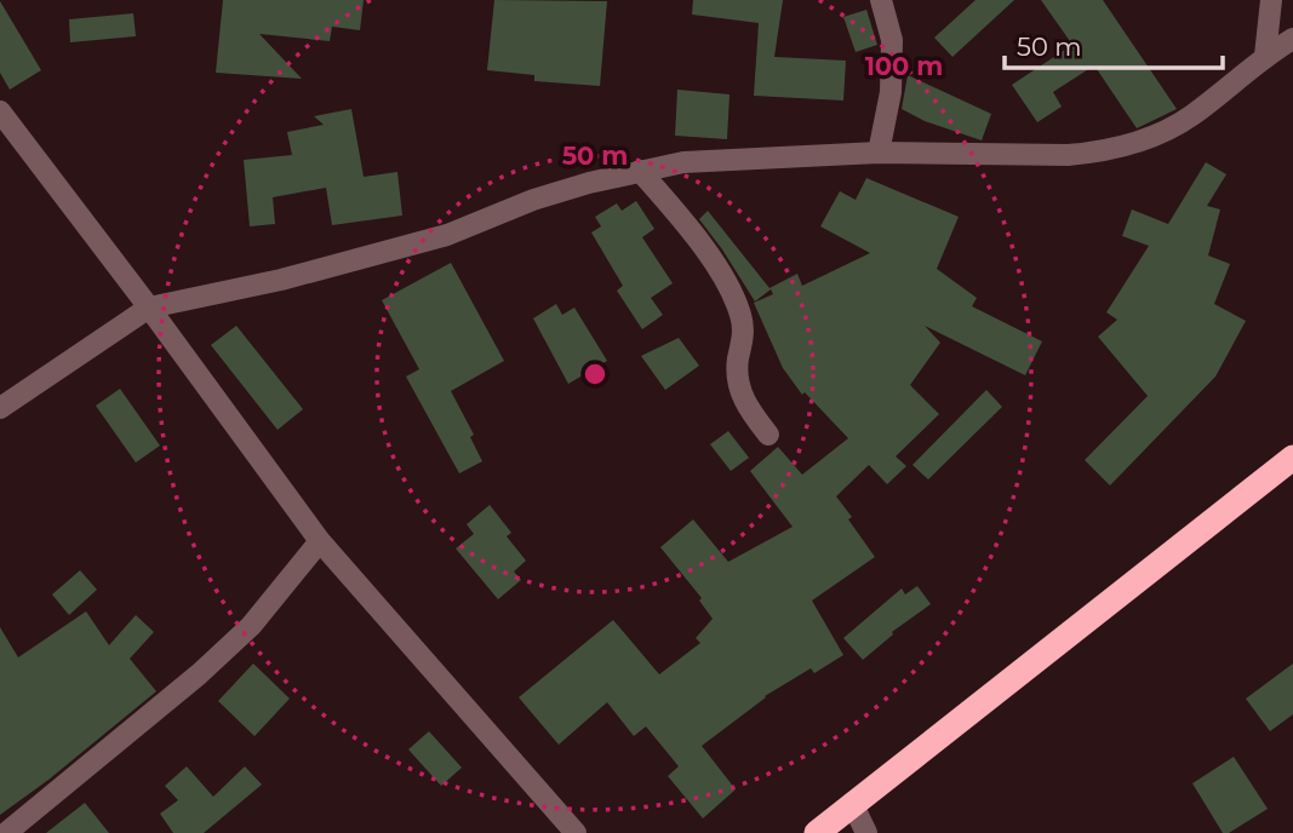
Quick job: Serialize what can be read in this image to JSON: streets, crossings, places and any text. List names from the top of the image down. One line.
{"scale_bar":"50 m","rings":["100 m","50 m"]}
